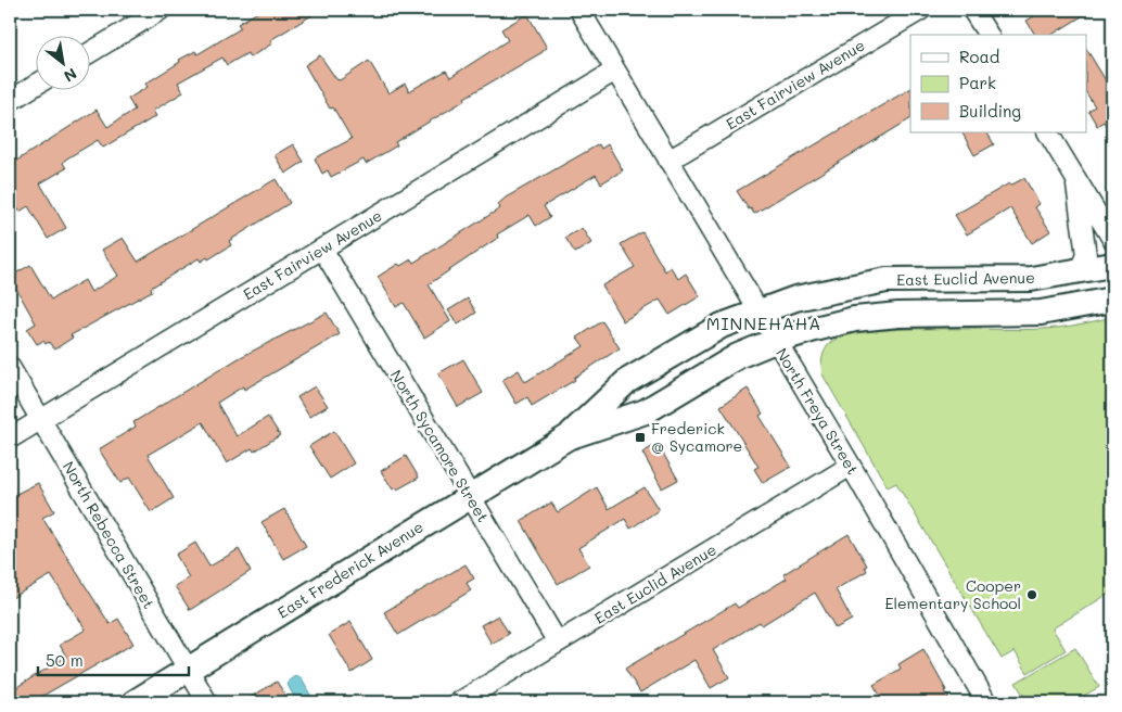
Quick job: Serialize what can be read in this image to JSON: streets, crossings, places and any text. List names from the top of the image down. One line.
{"streets":{"main road":["East Euclid Avenue","East Frederick Avenue"],"street":["East Fairview Avenue","North Freya Street","North Sycamore Street","North Rebecca Street"]},"crossings":[["East Fairview Avenue","North Freya Street"],["East Fairview Avenue","North Sycamore Street"],["East Fairview Avenue","North Rebecca Street"],["East Euclid Avenue","North Freya Street"],["East Euclid Avenue","North Sycamore Street"],["East Euclid Avenue","East Frederick Avenue"],["North Freya Street","East Frederick Avenue"],["North Sycamore Street","East Frederick Avenue"],["North Rebecca Street","East Frederick Avenue"]],"districts":["MINNEHAHA"],"places":{"transit":["Frederick @ Sycamore"],"other":["Cooper Elementary School"]},"legend":["Road","Park","Building"],"scale_bar":"50 m","north":"bottom right"}
